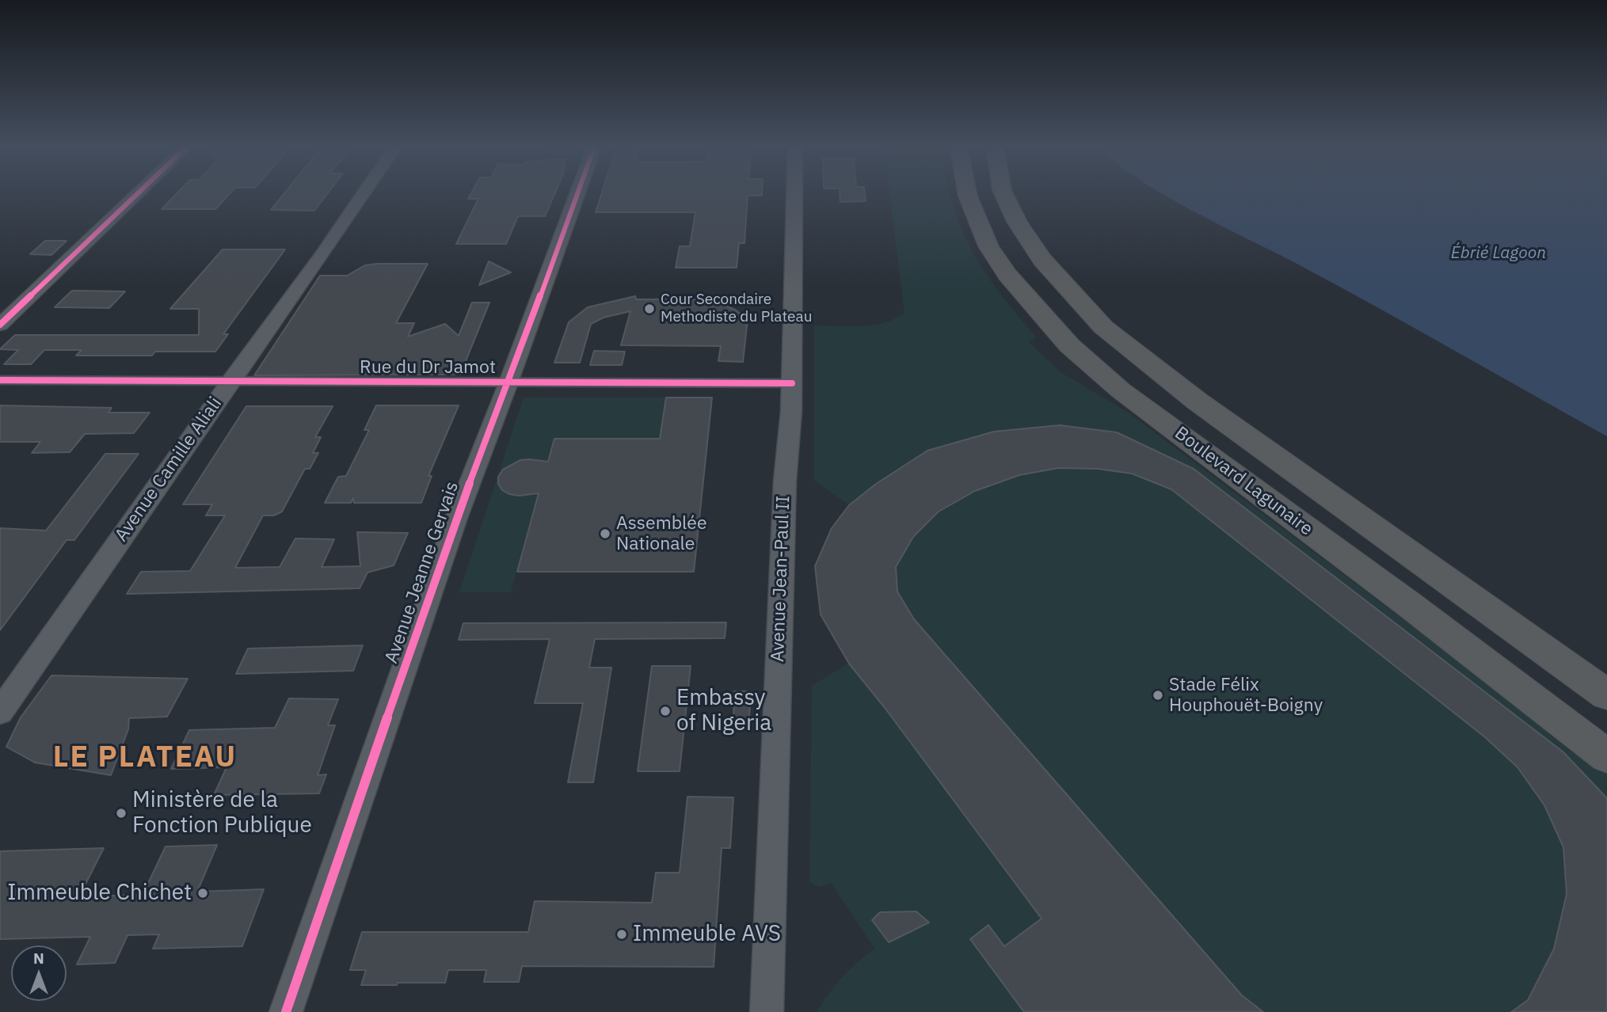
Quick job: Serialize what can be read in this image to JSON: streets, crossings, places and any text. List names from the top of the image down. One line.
{"streets":{"highway":["Boulevard Lagunaire"],"main road":["Avenue Camille Aliali","Avenue Jeanne Gervais","Avenue Jean-Paul II"],"street":["Rue du Dr Jamot"]},"crossings":[["Rue du Dr Jamot","Avenue Camille Aliali"],["Rue du Dr Jamot","Avenue Jeanne Gervais"],["Rue du Dr Jamot","Avenue Jean-Paul II"]],"districts":["LE PLATEAU"],"water":["Ébrié Lagoon"],"places":["Cour Secondaire Methodiste du Plateau","Assemblée Nationale","Stade Félix Houphouët-Boigny","Embassy of Nigeria","Ministère de la Fonction Publique","Immeuble Chichet","Immeuble AVS"],"north":"top"}
